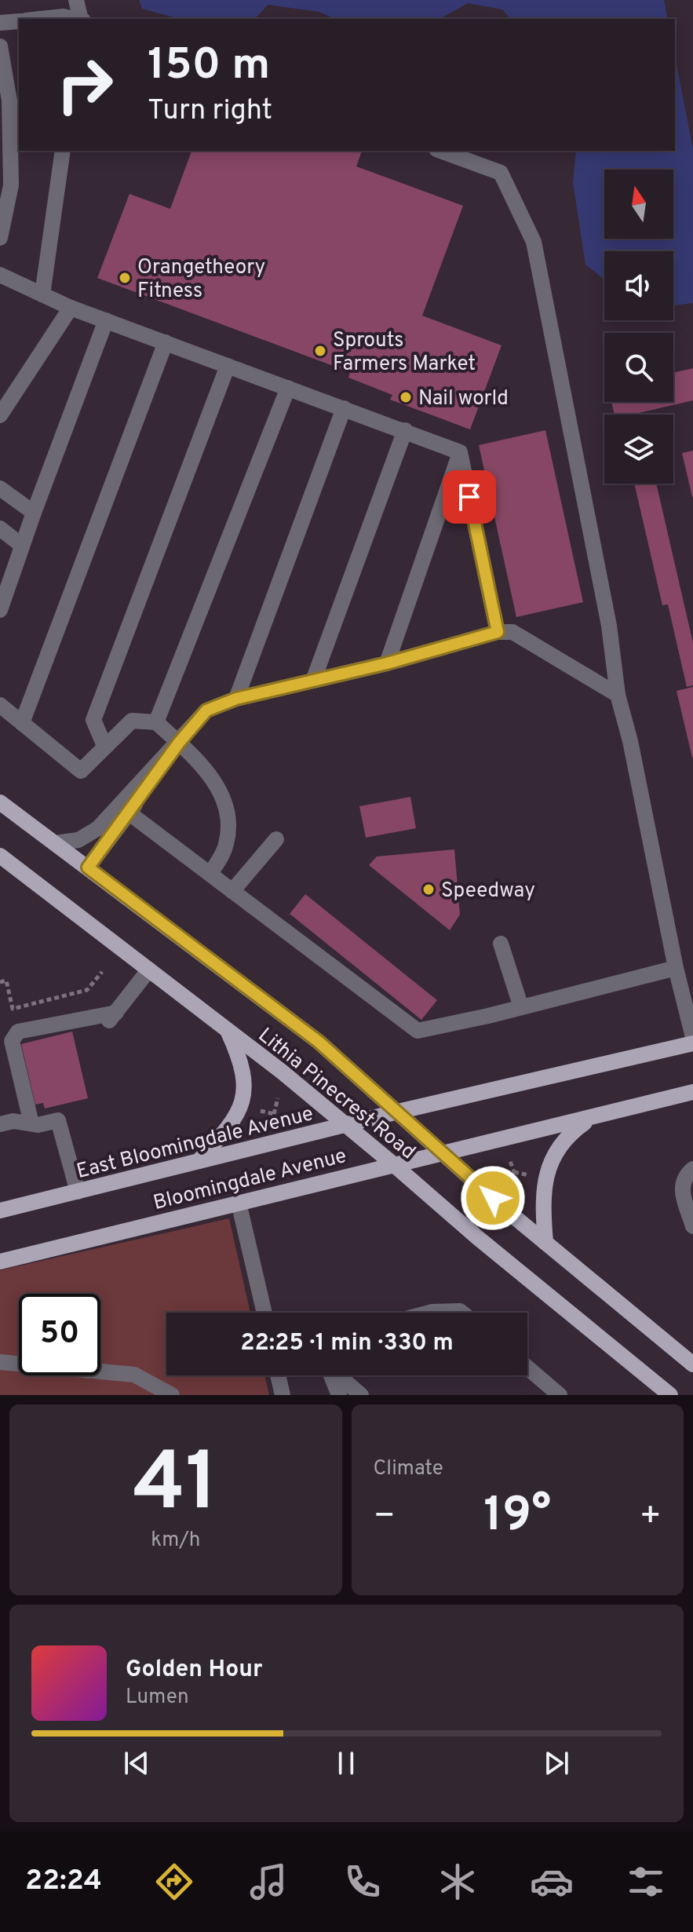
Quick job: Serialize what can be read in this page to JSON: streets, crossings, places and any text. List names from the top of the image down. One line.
{"streets":{"main road":["Lithia Pinecrest Road","East Bloomingdale Avenue","Bloomingdale Avenue"]},"crossings":[["Lithia Pinecrest Road","East Bloomingdale Avenue"],["Lithia Pinecrest Road","Bloomingdale Avenue"]],"places":["Orangetheory Fitness","Sprouts Farmers Market","Nail world","Speedway"],"north":"top","page":{"turn":["150 m","Turn right"],"limit":"50","trip":"22:25 · 1 min · 330 m","tile":[["41","km/h"],"Climate"],"heat":["−","19°","+"],"song":["Golden Hour","Lumen"],"tabs":"22:24"}}
